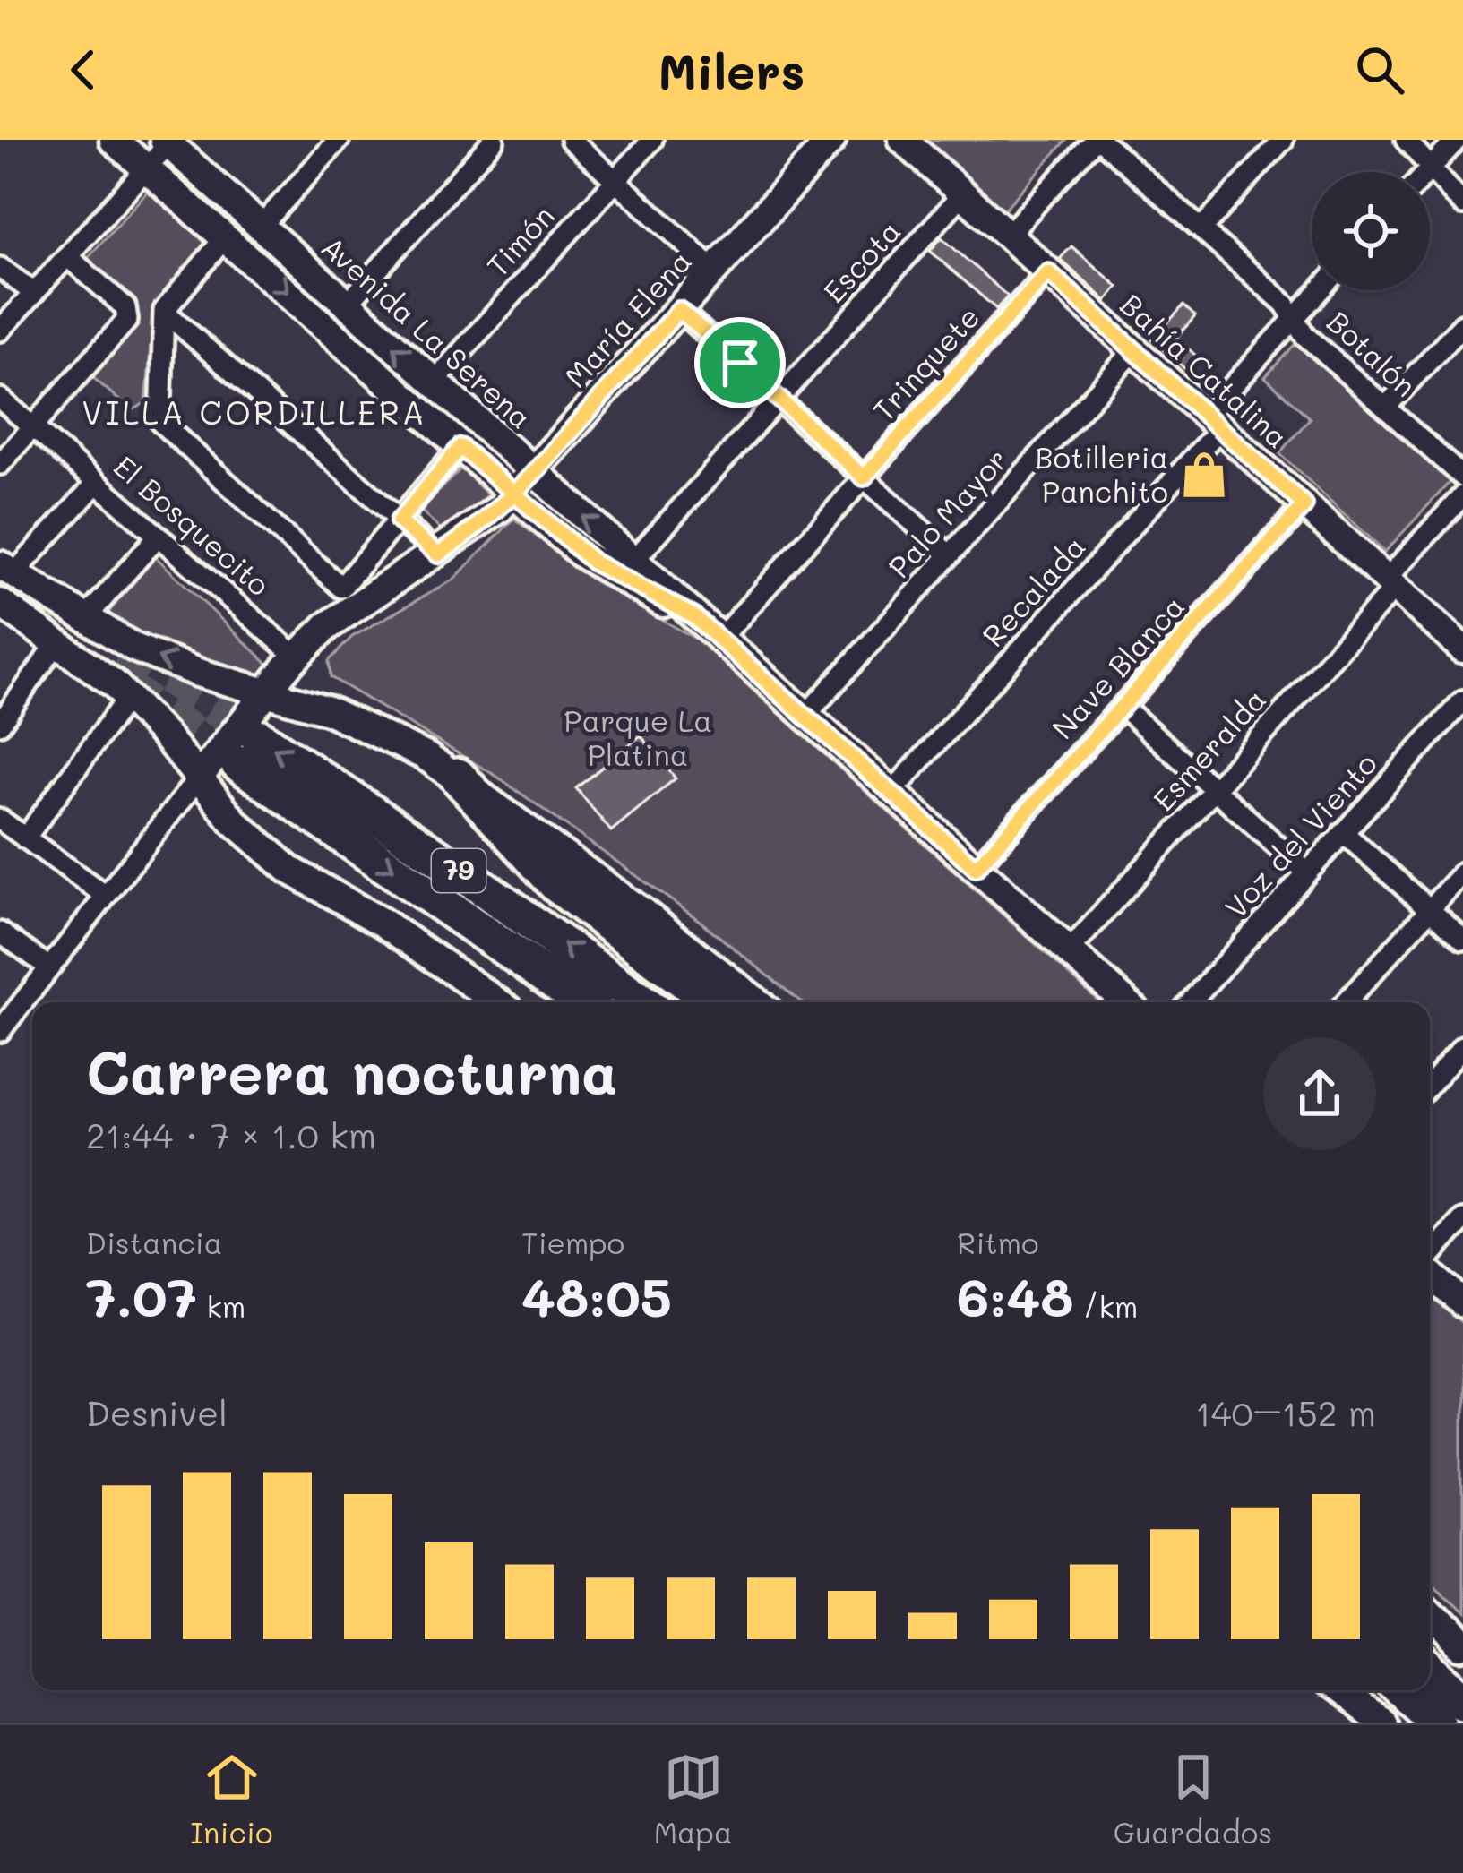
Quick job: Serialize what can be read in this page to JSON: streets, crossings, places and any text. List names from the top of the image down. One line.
{"streets":{"highway":["79"],"street":["Timón","Escota","María Elena","Avenida La Serena","Botalón","Trinquete","Bahía Catalina","Palo Mayor","El Bosquecito","Recalada","Nave Blanca","Esmeralda","Voz del Viento"]},"crossings":[["Timón","Avenida La Serena"],["Escota","Avenida La Serena"],["Escota","Bahía Catalina"],["María Elena","Avenida La Serena"],["María Elena","El Bosquecito"],["Avenida La Serena","Trinquete"],["Avenida La Serena","Palo Mayor"],["Avenida La Serena","Recalada"],["Avenida La Serena","Nave Blanca"],["Avenida La Serena","Esmeralda"],["Botalón","Recalada"],["Trinquete","Bahía Catalina"],["Bahía Catalina","Palo Mayor"],["Bahía Catalina","Recalada"],["Bahía Catalina","Nave Blanca"],["Bahía Catalina","Esmeralda"]],"districts":["VILLA CORDILLERA"],"parks":["Parque La Platina"],"places":{"shop":["Botilleria Panchito"]},"page":{"header":"Milers","heading":["Carrera nocturna","21:44 · 7 × 1.0 km"],"stats":[["Distancia","7.07 km"],["Tiempo","48:05"],["Ritmo","6:48 /km"]],"chart":["Desnivel","140–152 m"],"tabs":["Inicio","Mapa","Guardados"]}}
